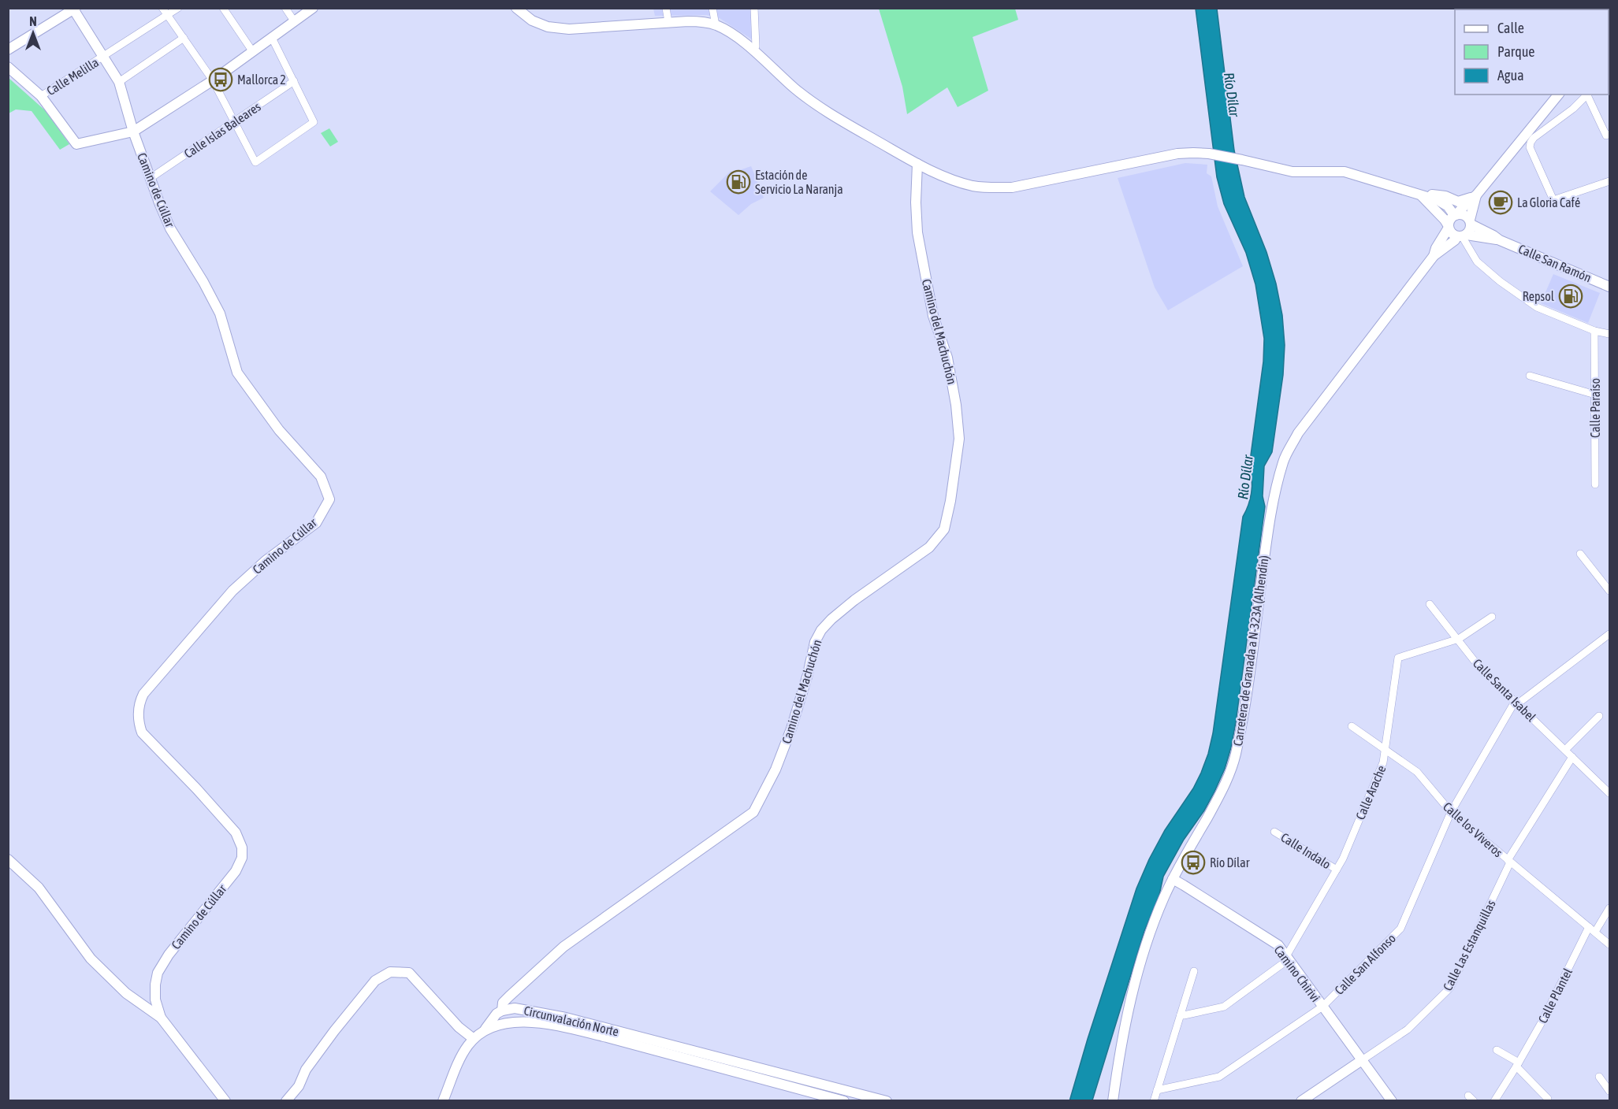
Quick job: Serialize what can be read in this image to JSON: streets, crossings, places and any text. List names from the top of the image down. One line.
{"streets":{"street":["Calle Melilla","Calle Islas Baleares","Camino de Cúllar","Calle San Ramón","Camino del Machuchón","Calle Paraíso","Carretera de Granada a N-323A (Alhendín)","Calle Santa Isabel","Calle Arache","Calle los Viveros","Calle Indalo","Calle Las Estanquillas","Calle San Alfonso","Camino Chirivi","Calle Plantel","Circunvalación Norte"]},"crossings":[["Calle Melilla","Camino de Cúllar"],["Calle Islas Baleares","Camino de Cúllar"],["Calle San Ramón","Carretera de Granada a N-323A (Alhendín)"],["Camino del Machuchón","Circunvalación Norte"],["Carretera de Granada a N-323A (Alhendín)","Camino Chirivi"],["Calle Santa Isabel","Calle Arache"],["Calle Santa Isabel","Calle Las Estanquillas"],["Calle Santa Isabel","Calle San Alfonso"],["Calle Arache","Calle los Viveros"],["Calle Arache","Calle Indalo"],["Calle Arache","Camino Chirivi"],["Calle los Viveros","Calle Las Estanquillas"],["Calle los Viveros","Calle San Alfonso"],["Calle los Viveros","Calle Plantel"],["Calle Las Estanquillas","Camino Chirivi"],["Calle San Alfonso","Camino Chirivi"]],"water":["Río Dílar"],"places":{"bus stop":["Mallorca 2","Río Dílar"],"fuel station":["Estación de Servicio La Naranja","Repsol"],"cafe":["La Gloria Café"]},"legend":["Calle","Parque","Agua"],"north":"top"}
